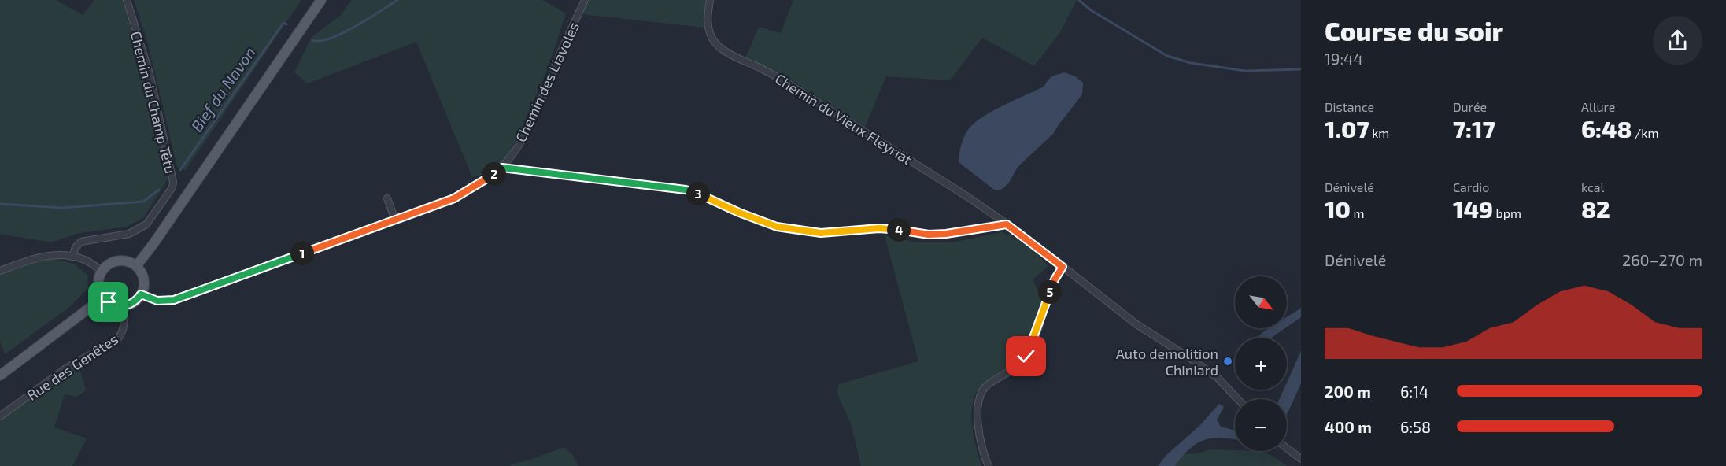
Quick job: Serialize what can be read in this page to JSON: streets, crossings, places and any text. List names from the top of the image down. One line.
{"streets":{"street":["Chemin des Liavoles","Chemin du Champ Têtu","Chemin du Vieux Fleyriat","Rue des Genêtes"]},"crossings":[["Chemin des Liavoles","Rue des Genêtes"]],"water":["Bief du Navon"],"places":["Auto demolition Chiniard"],"north":"bottom right","page":{"heading":["Course du soir","19:44"],"stats":[["Distance","1.07 km"],["Durée","7:17"],["Allure","6:48 /km"],["Dénivelé","10 m"],["Cardio","149 bpm"],["kcal","82"]],"pins":["2","3","4","1","5"],"chart":["Dénivelé","260–270 m"],"map_buttons":["+","−"],"list":[{"name":"200 m","note":"6:14"},{"name":"400 m","note":"6:58"}]}}
